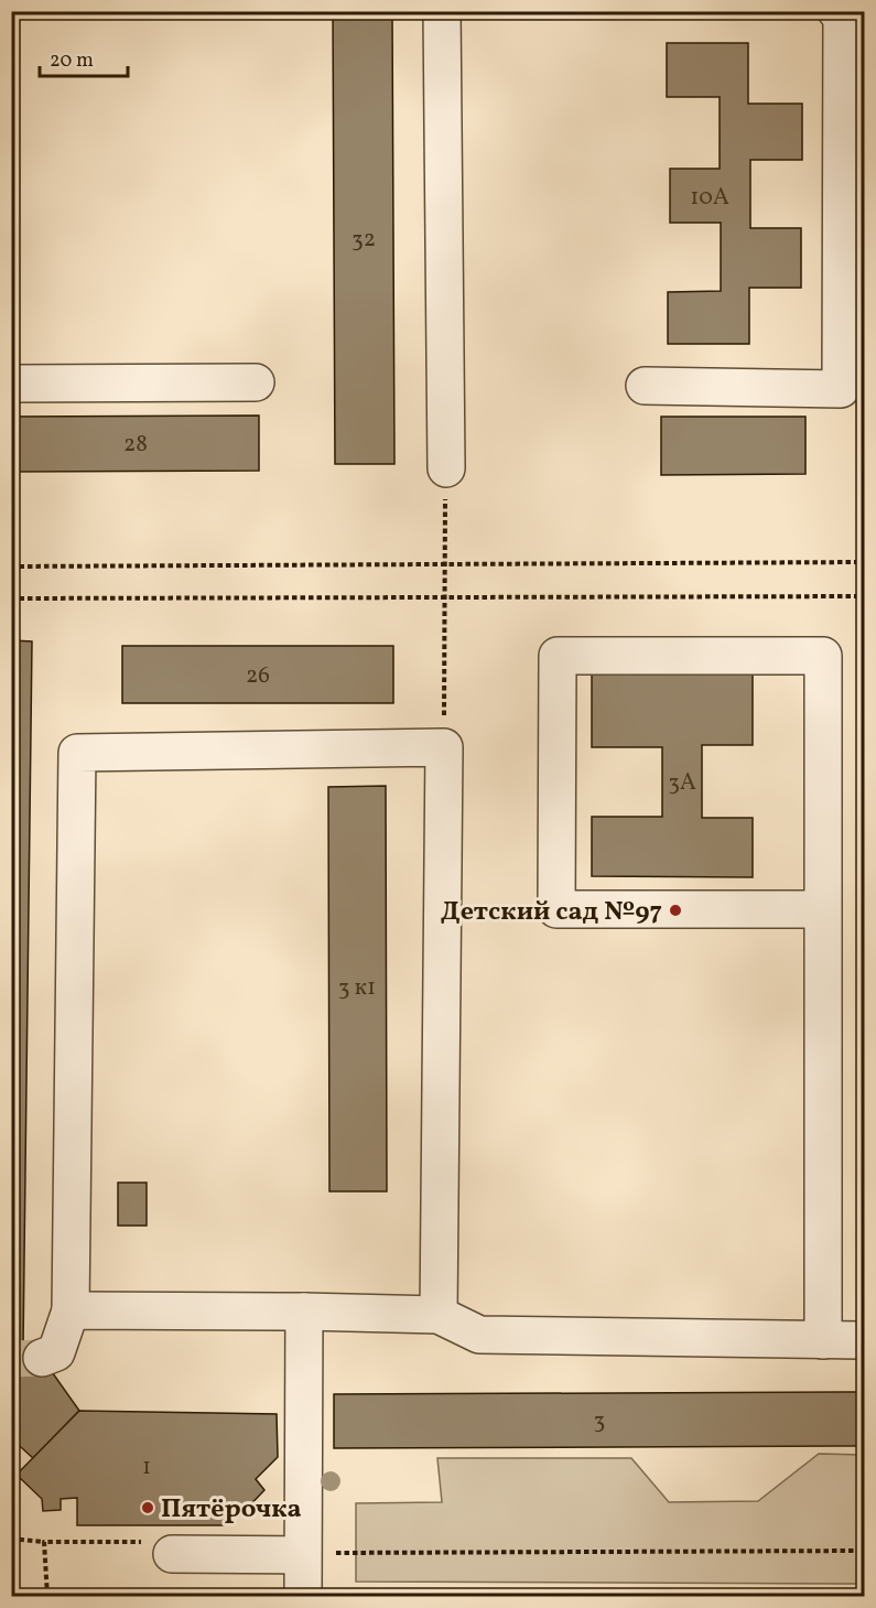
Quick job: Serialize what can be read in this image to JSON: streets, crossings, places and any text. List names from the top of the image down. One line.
{"places":["Детский сад №97","Пятёрочка"],"house_numbers":["10А","32","28","26","3А","3 к1","3","1"],"scale_bar":"20 m"}
